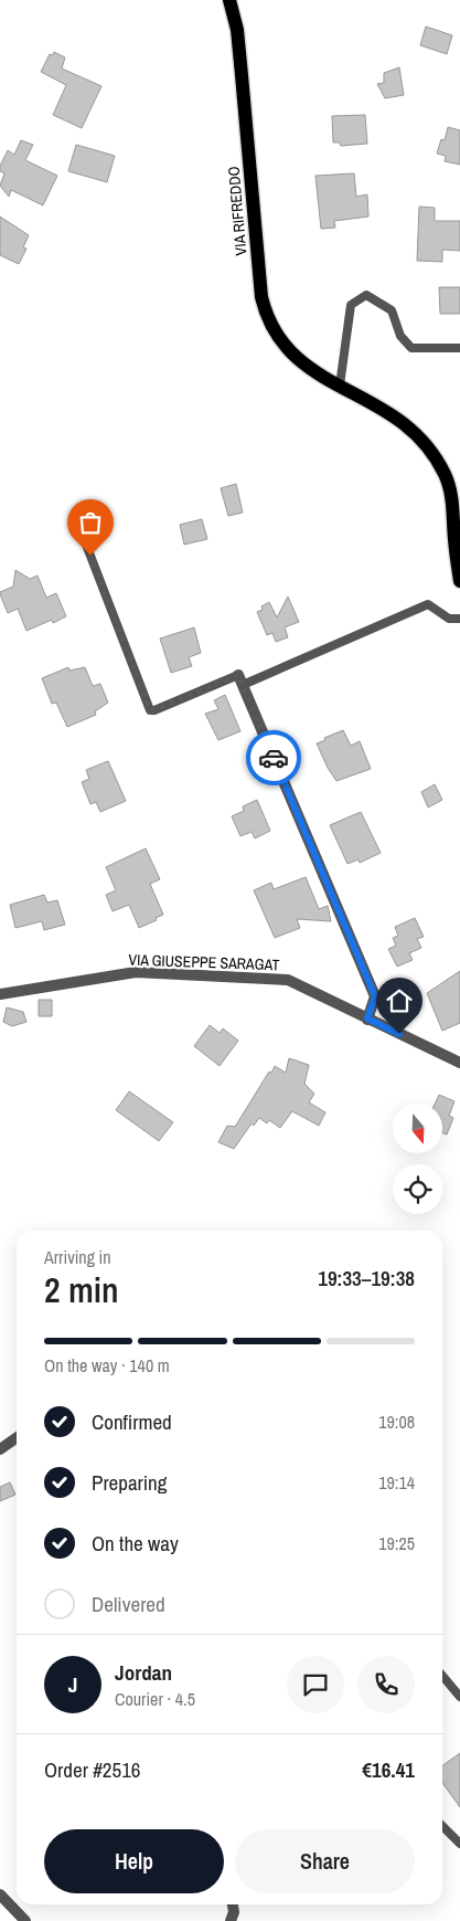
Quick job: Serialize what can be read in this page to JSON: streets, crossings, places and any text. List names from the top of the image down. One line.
{"streets":{"main road":["VIA RIFREDDO"],"street":["VIA GIUSEPPE SARAGAT"]},"north":"bottom","page":{"heading":["2 min","Arriving in","19:33–19:38"],"panel":["Jordan","Courier · 4.5","Order #2516","€16.41"],"bar":"On the way · 140 m","list":[["Confirmed","19:08"],["Preparing","19:14"],["On the way","19:25"],"Delivered"],"round":"J","buttons":["Help","Share"]}}
